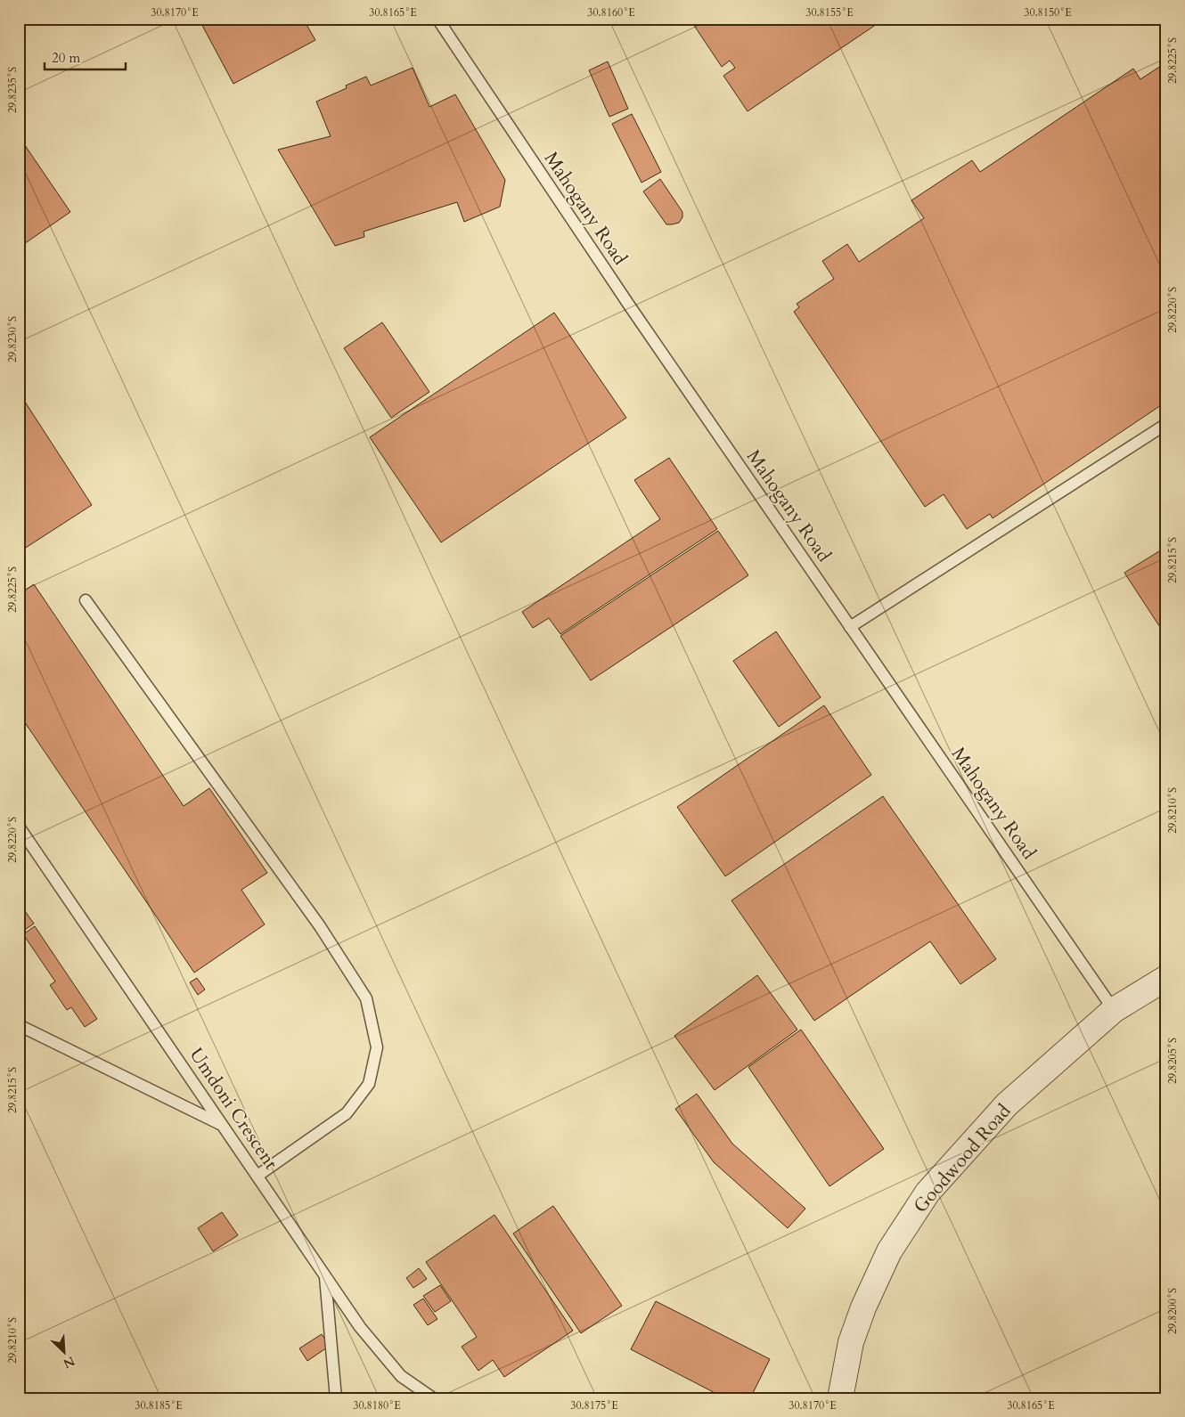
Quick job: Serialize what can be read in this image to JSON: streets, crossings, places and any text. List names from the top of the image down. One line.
{"streets":{"street":["Goodwood Road"],"lane":["Mahogany Road","Umdoni Crescent"]},"crossings":[["Mahogany Road","Goodwood Road"]],"scale_bar":"20 m","north":"bottom right","coordinates":["30.8170°E","30.8165°E","30.8160°E","30.8155°E","30.8150°E","29.8225°S","29.8235°S","29.8220°S","29.8230°S","29.8215°S","29.8210°S","29.8205°S","29.8200°S","30.8185°E","30.8180°E","30.8175°E"]}
